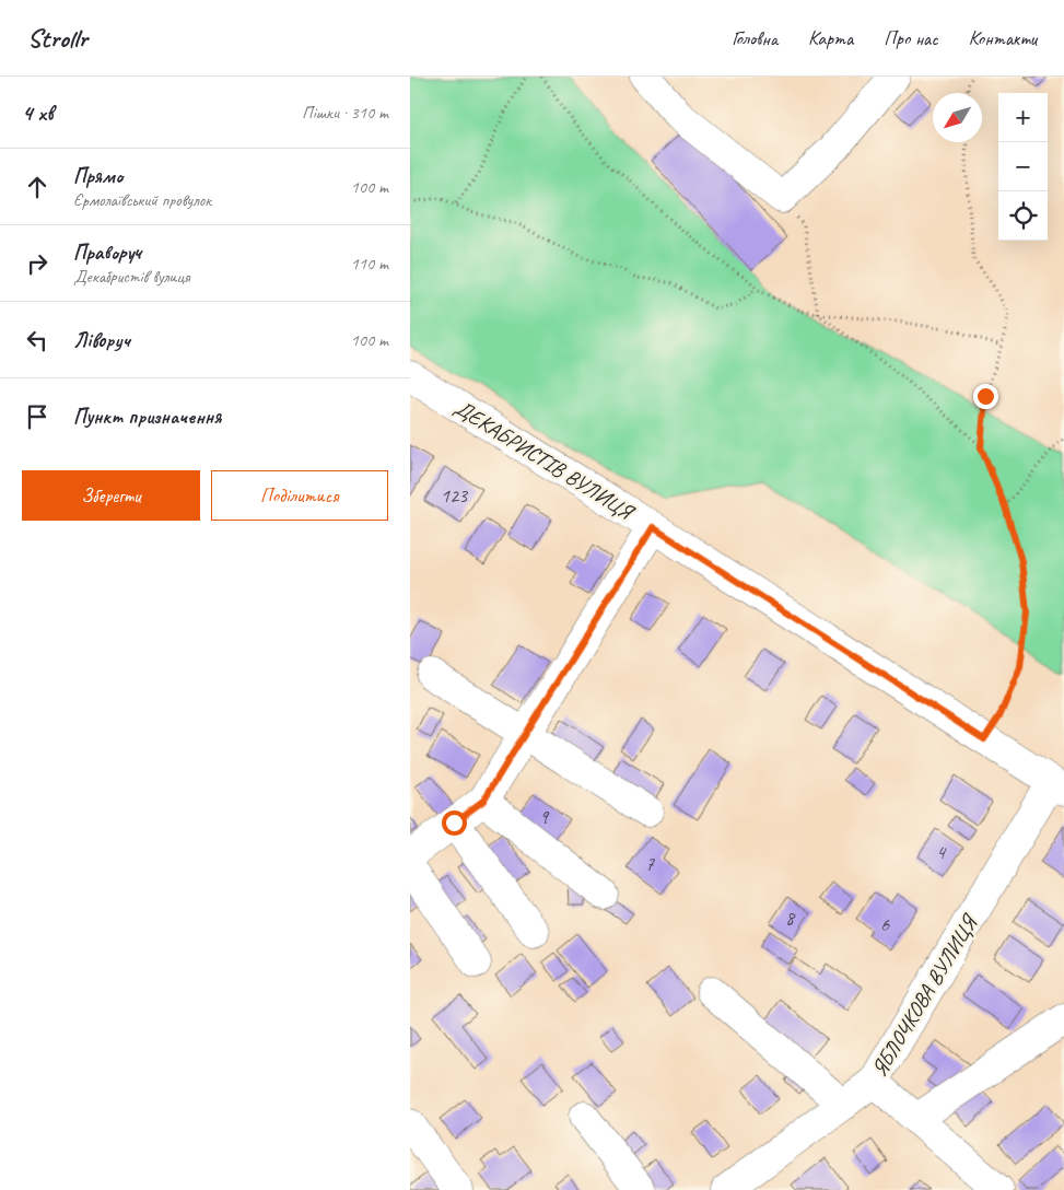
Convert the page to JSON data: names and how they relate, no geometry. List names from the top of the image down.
{
  "streets": {
    "street": ["ДЕКАБРИСТІВ ВУЛИЦЯ", "ЯБЛОЧКОВА ВУЛИЦЯ"]
  },
  "crossings": [
    ["ДЕКАБРИСТІВ ВУЛИЦЯ", "ЯБЛОЧКОВА ВУЛИЦЯ"]
  ],
  "house_numbers": [
    "123",
    "9",
    "4",
    "7",
    "8",
    "6"
  ],
  "north": "bottom left",
  "page": {
    "header": "Strollr",
    "nav": [
      "Головна",
      "Карта",
      "Про нас",
      "Контакти"
    ],
    "heading": ["4 хв", "Пішки · 310 m"],
    "map_buttons": ["+", "−"],
    "list": [
      ["Прямо", "Єрмолаївський провулок", "100 m"],
      ["Праворуч", "Декабристів вулиця", "110 m"],
      ["Ліворуч", "100 m"],
      "Пункт призначення"
    ],
    "buttons": ["Зберегти", "Поділитися"]
  }
}
